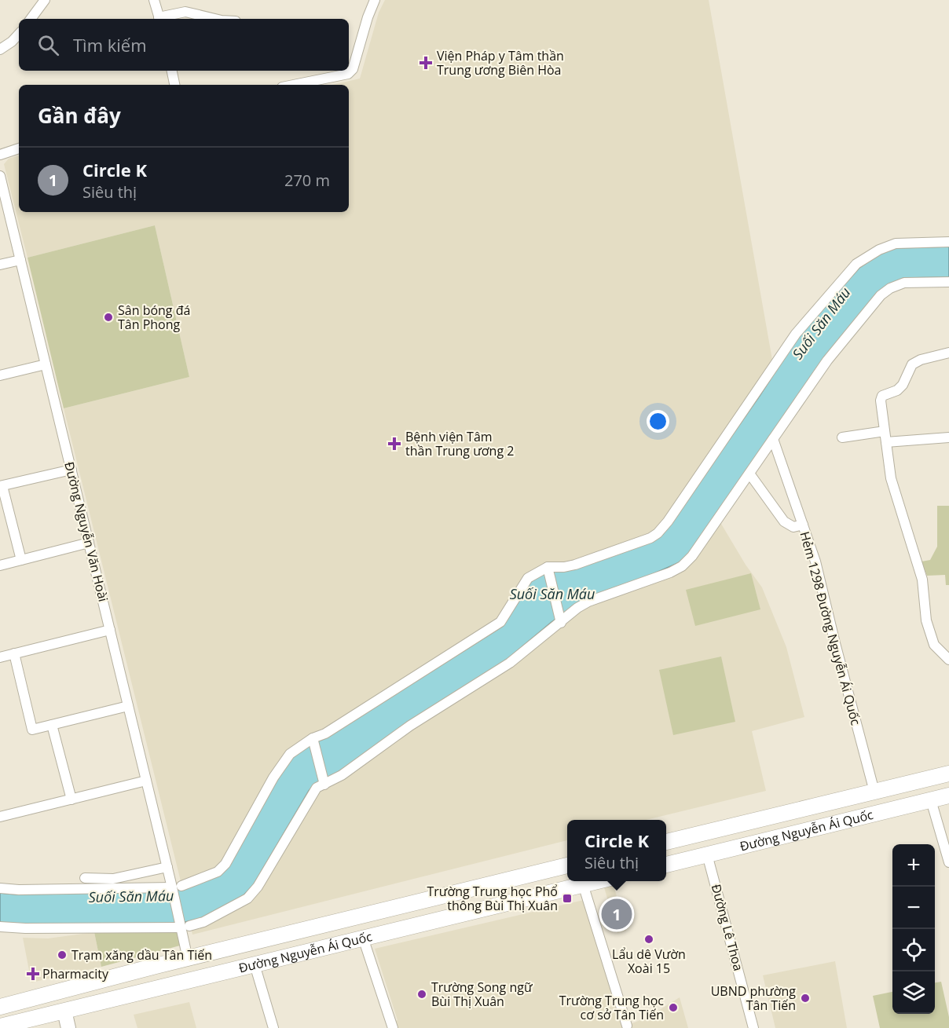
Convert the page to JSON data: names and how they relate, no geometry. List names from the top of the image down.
{
  "streets": {
    "main road": ["Đường Nguyễn Ái Quốc"],
    "street": ["Đường Nguyễn Văn Hoài", "Hẻm 1298 Đường Nguyễn Ái Quốc", "Đường Lê Thoa"]
  },
  "crossings": [
    ["Hẻm 1298 Đường Nguyễn Ái Quốc", "Đường Nguyễn Ái Quốc"],
    ["Đường Nguyễn Ái Quốc", "Đường Lê Thoa"]
  ],
  "water": ["Suối Săn Máu"],
  "places": {
    "health": ["Viện Pháp y Tâm thần Trung ương Biên Hòa", "Bệnh viện Tâm thần Trung ương 2", "Pharmacity"],
    "other": [
      "Sân bóng đá Tân Phong",
      "Lẩu dê Vườn Xoài 15",
      "Trạm xăng dầu Tân Tiến",
      "Trường Song ngữ Bùi Thị Xuân",
      "UBND phường Tân Tiến",
      "Trường Trung học cơ sở Tân Tiến"
    ],
    "transit": ["Trường Trung học Phổ thông Bùi Thị Xuân"]
  },
  "page": {
    "search": "Tìm kiếm",
    "heading": "Gần đây",
    "list": [
      {
        "mark": "1",
        "name": "Circle K",
        "note": "Siêu thị",
        "value": "270 m"
      }
    ],
    "popup": ["Circle K", "Siêu thị"],
    "map_buttons": ["+", "−"],
    "pins": "1"
  }
}
